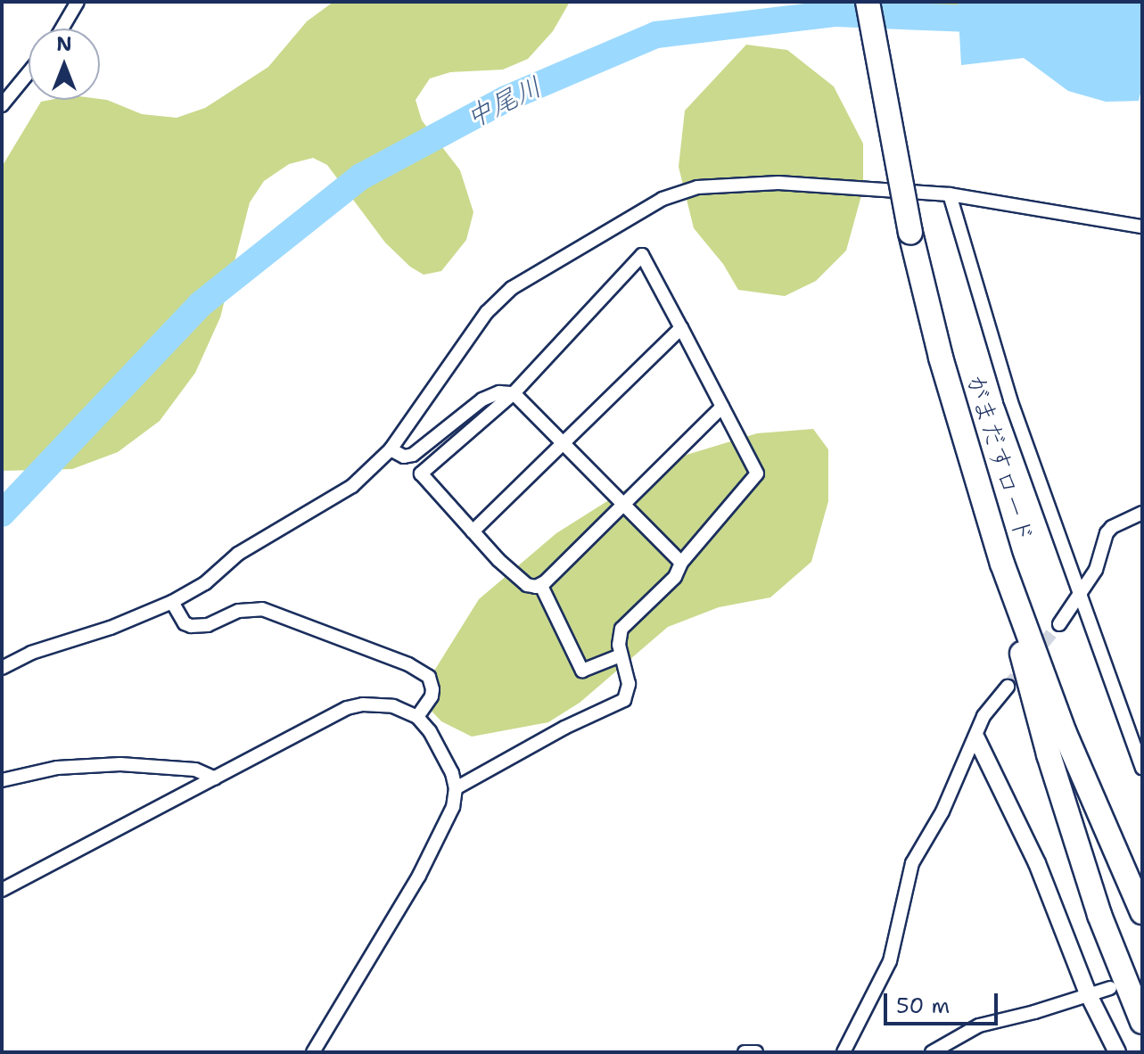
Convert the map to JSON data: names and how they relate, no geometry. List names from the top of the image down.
{
  "streets": {
    "highway": ["がまだすロード"]
  },
  "water": ["中尾川"],
  "scale_bar": "50 m",
  "north": "top"
}
